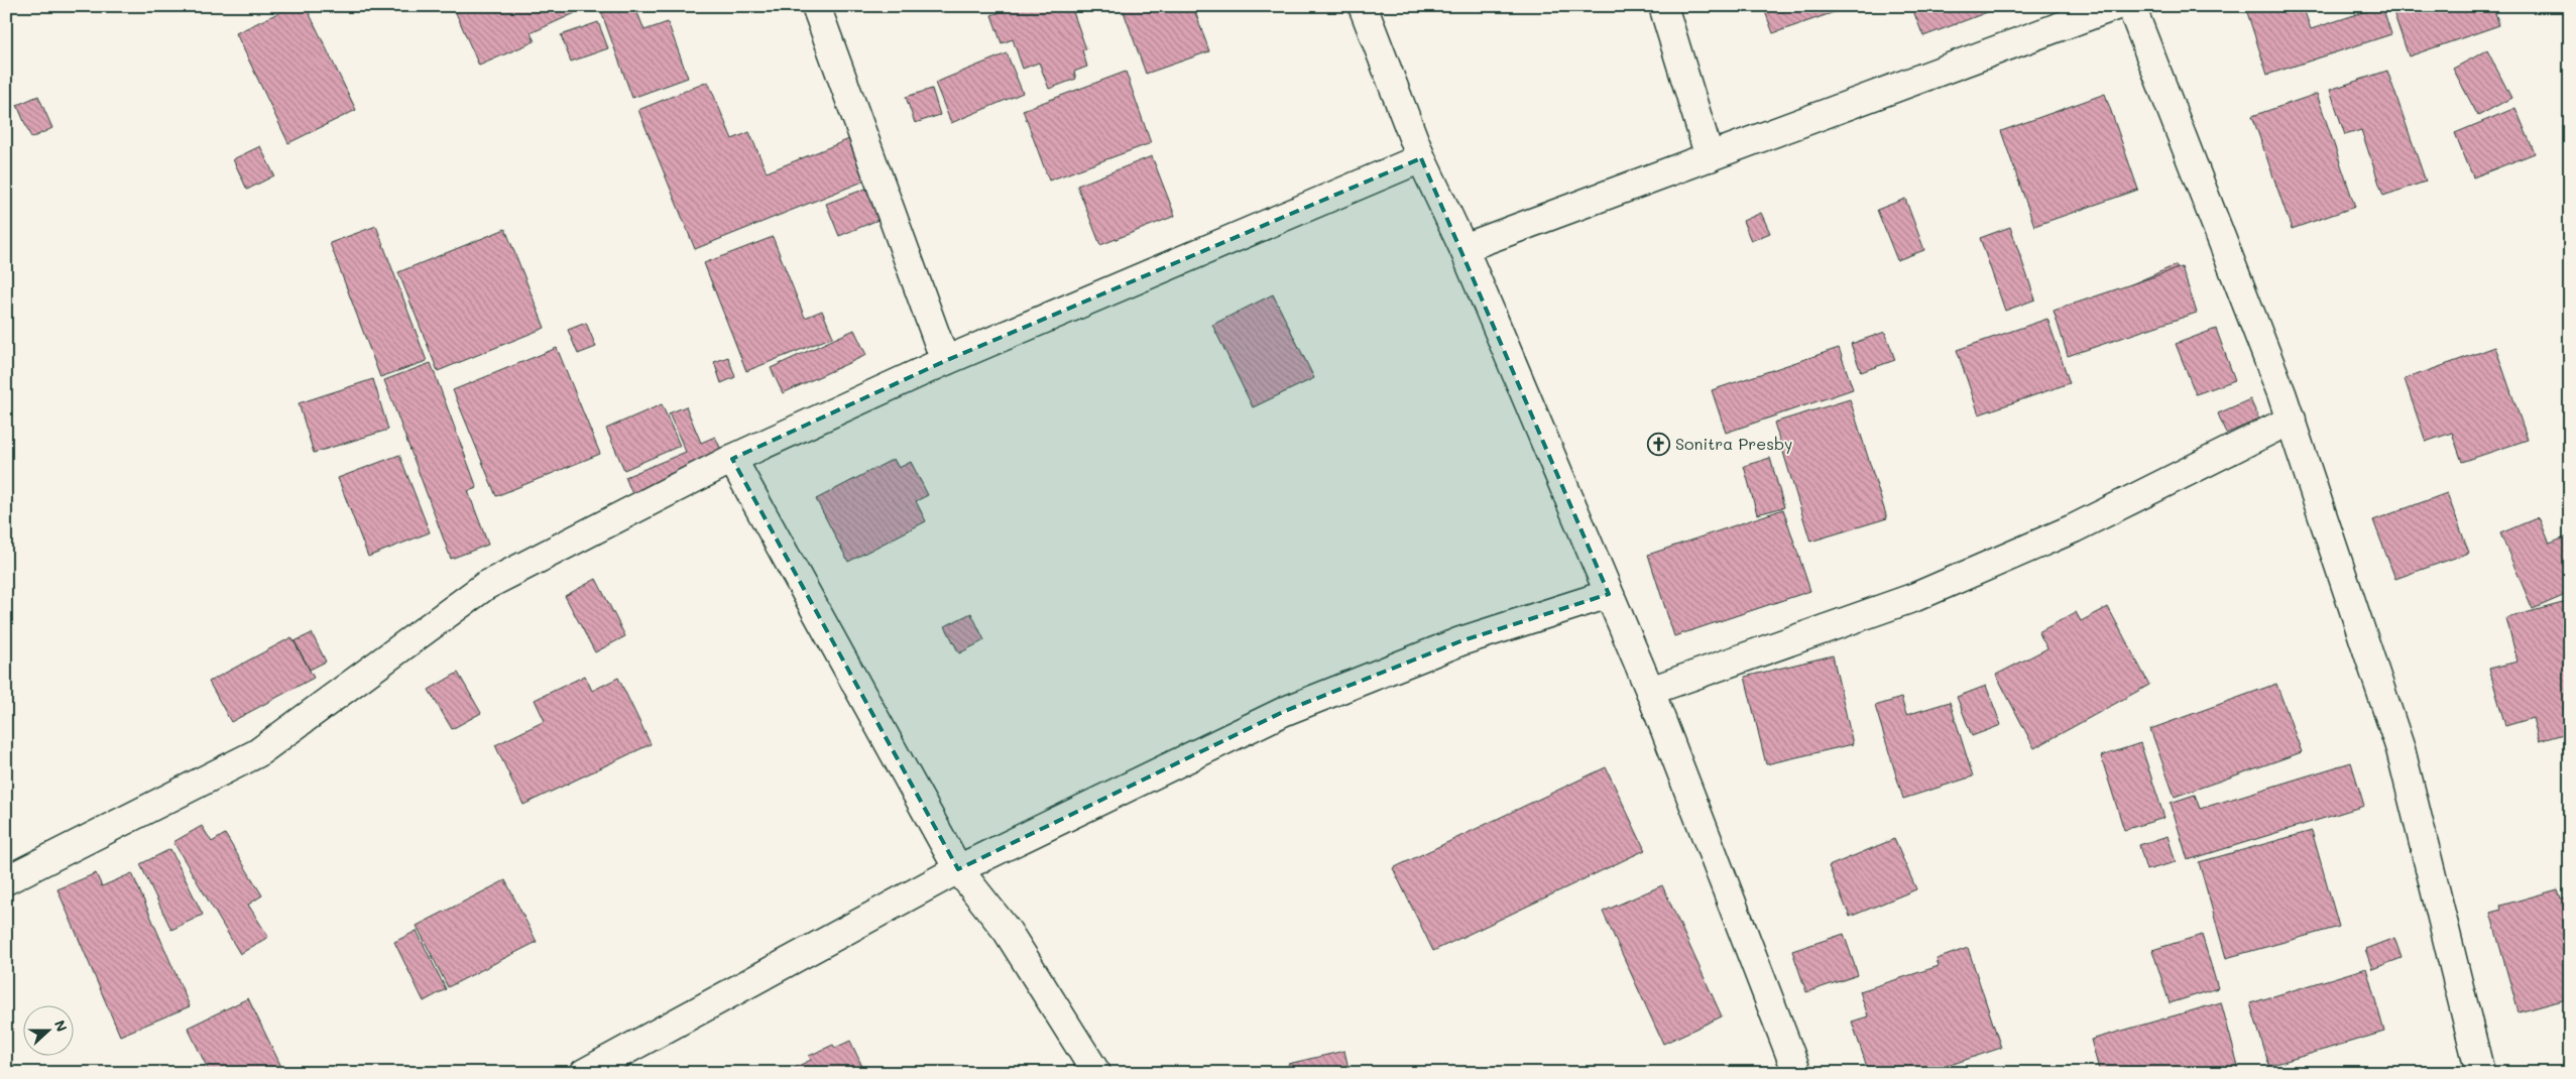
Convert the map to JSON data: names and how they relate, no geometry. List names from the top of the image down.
{
  "places": {
    "church": ["Sonitra Presby"]
  },
  "north": "right"
}
